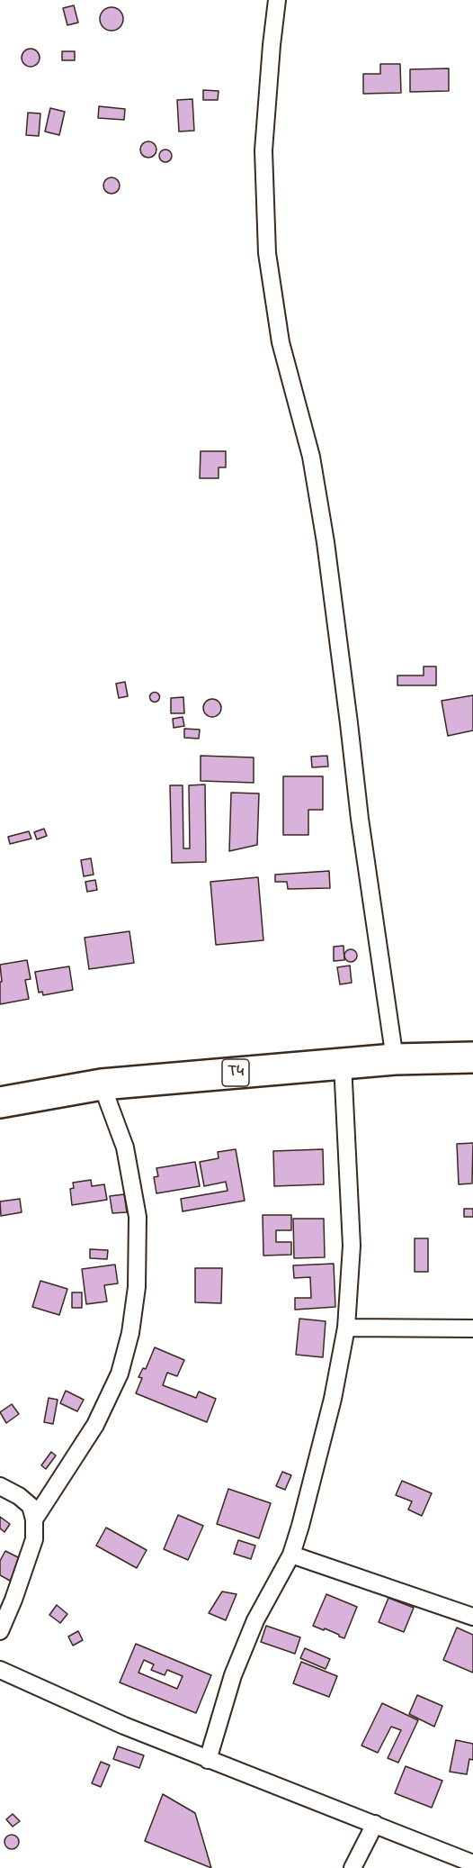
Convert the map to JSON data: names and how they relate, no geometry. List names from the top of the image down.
{
  "streets": {
    "highway": ["T4"]
  }
}
